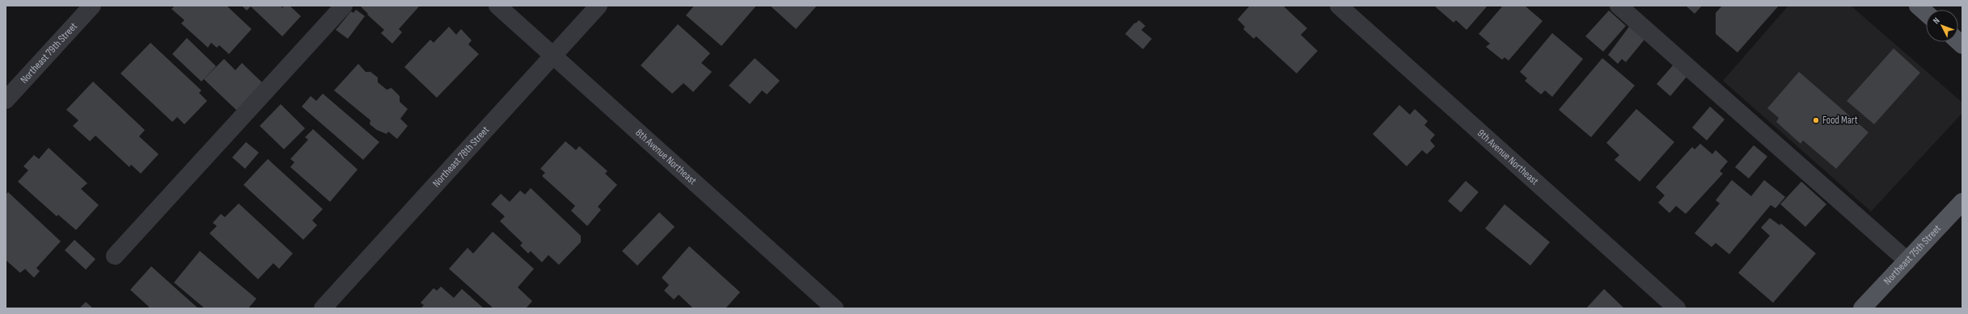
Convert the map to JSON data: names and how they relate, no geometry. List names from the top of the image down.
{
  "streets": {
    "main road": ["Northeast 75th Street"],
    "street": [
      "Northeast 79th Street",
      "8th Avenue Northeast",
      "9th Avenue Northeast",
      "Northeast 78th Street"
    ]
  },
  "crossings": [
    ["8th Avenue Northeast", "Northeast 78th Street"]
  ],
  "places": ["Food Mart"],
  "north": "top left"
}
